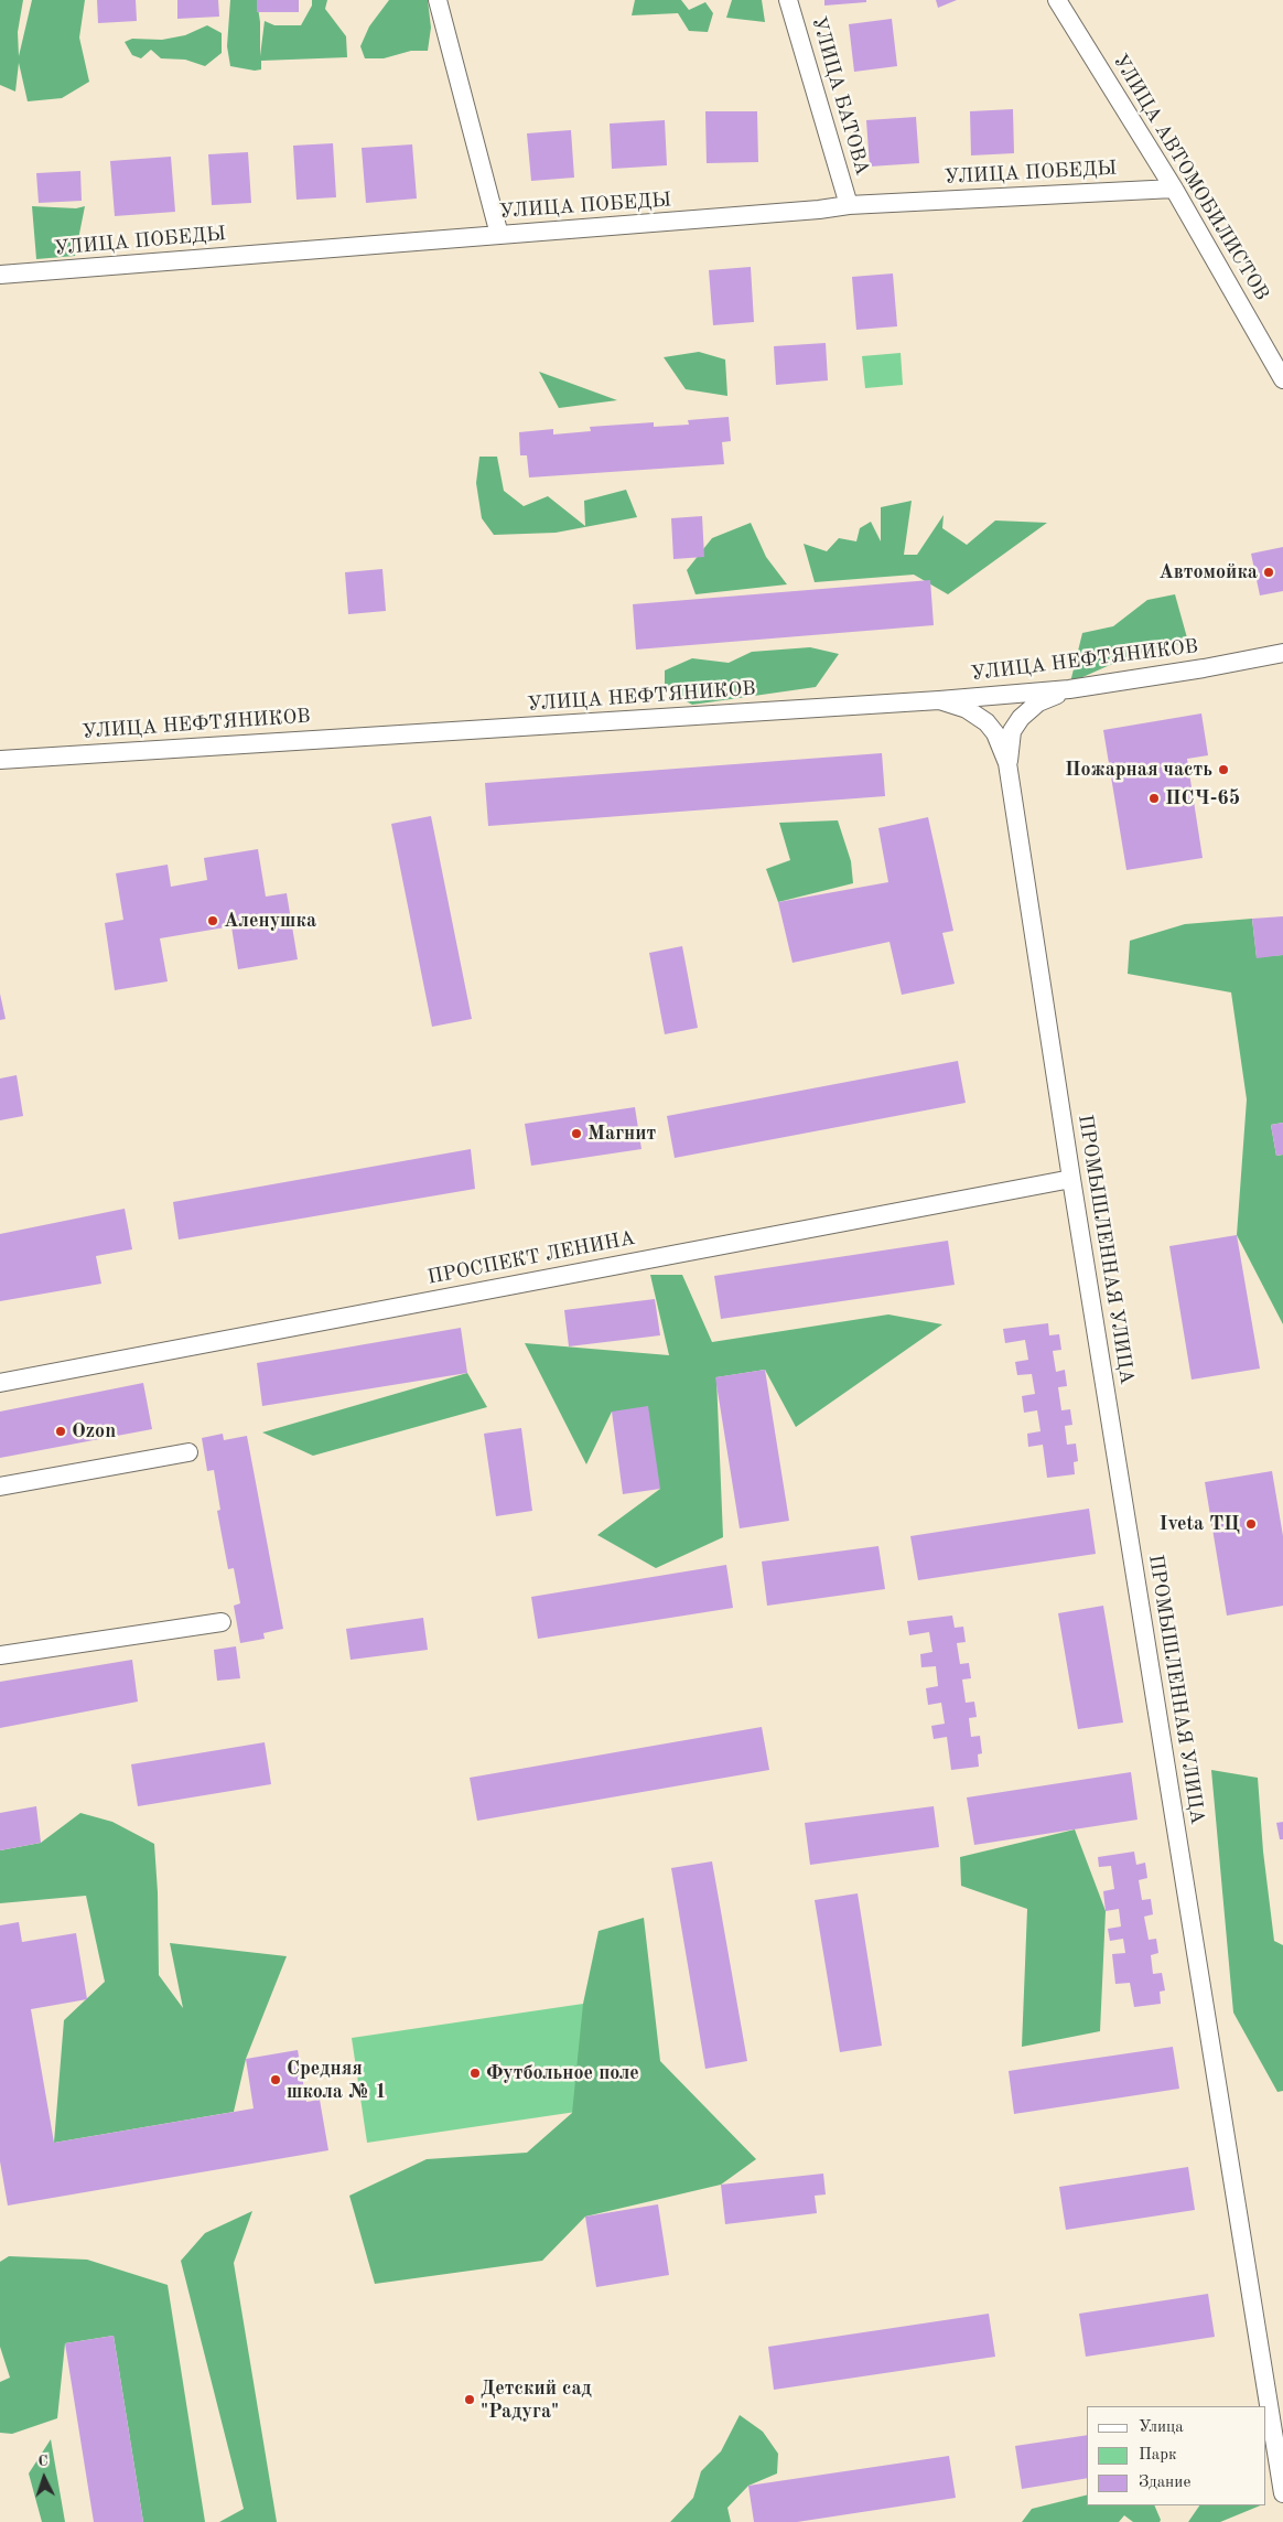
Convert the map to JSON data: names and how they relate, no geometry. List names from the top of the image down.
{
  "streets": {
    "street": [
      "УЛИЦА БАТОВА",
      "УЛИЦА ПОБЕДЫ",
      "УЛИЦА АВТОМОБИЛИСТОВ",
      "УЛИЦА НЕФТЯНИКОВ",
      "ПРОМЫШЛЕННАЯ УЛИЦА",
      "ПРОСПЕКТ ЛЕНИНА"
    ]
  },
  "crossings": [
    ["УЛИЦА БАТОВА", "УЛИЦА ПОБЕДЫ"],
    ["УЛИЦА ПОБЕДЫ", "УЛИЦА АВТОМОБИЛИСТОВ"],
    ["УЛИЦА НЕФТЯНИКОВ", "ПРОМЫШЛЕННАЯ УЛИЦА"],
    ["ПРОМЫШЛЕННАЯ УЛИЦА", "ПРОСПЕКТ ЛЕНИНА"]
  ],
  "places": [
    "Автомойка",
    "Пожарная часть",
    "ПСЧ-65",
    "Аленушка",
    "Магнит",
    "Ozon",
    "Iveta ТЦ",
    "Футбольное поле",
    "Средняя школа № 1",
    "Детский сад \"Радуга\""
  ],
  "legend": ["Улица", "Парк", "Здание"],
  "north": "top"
}
